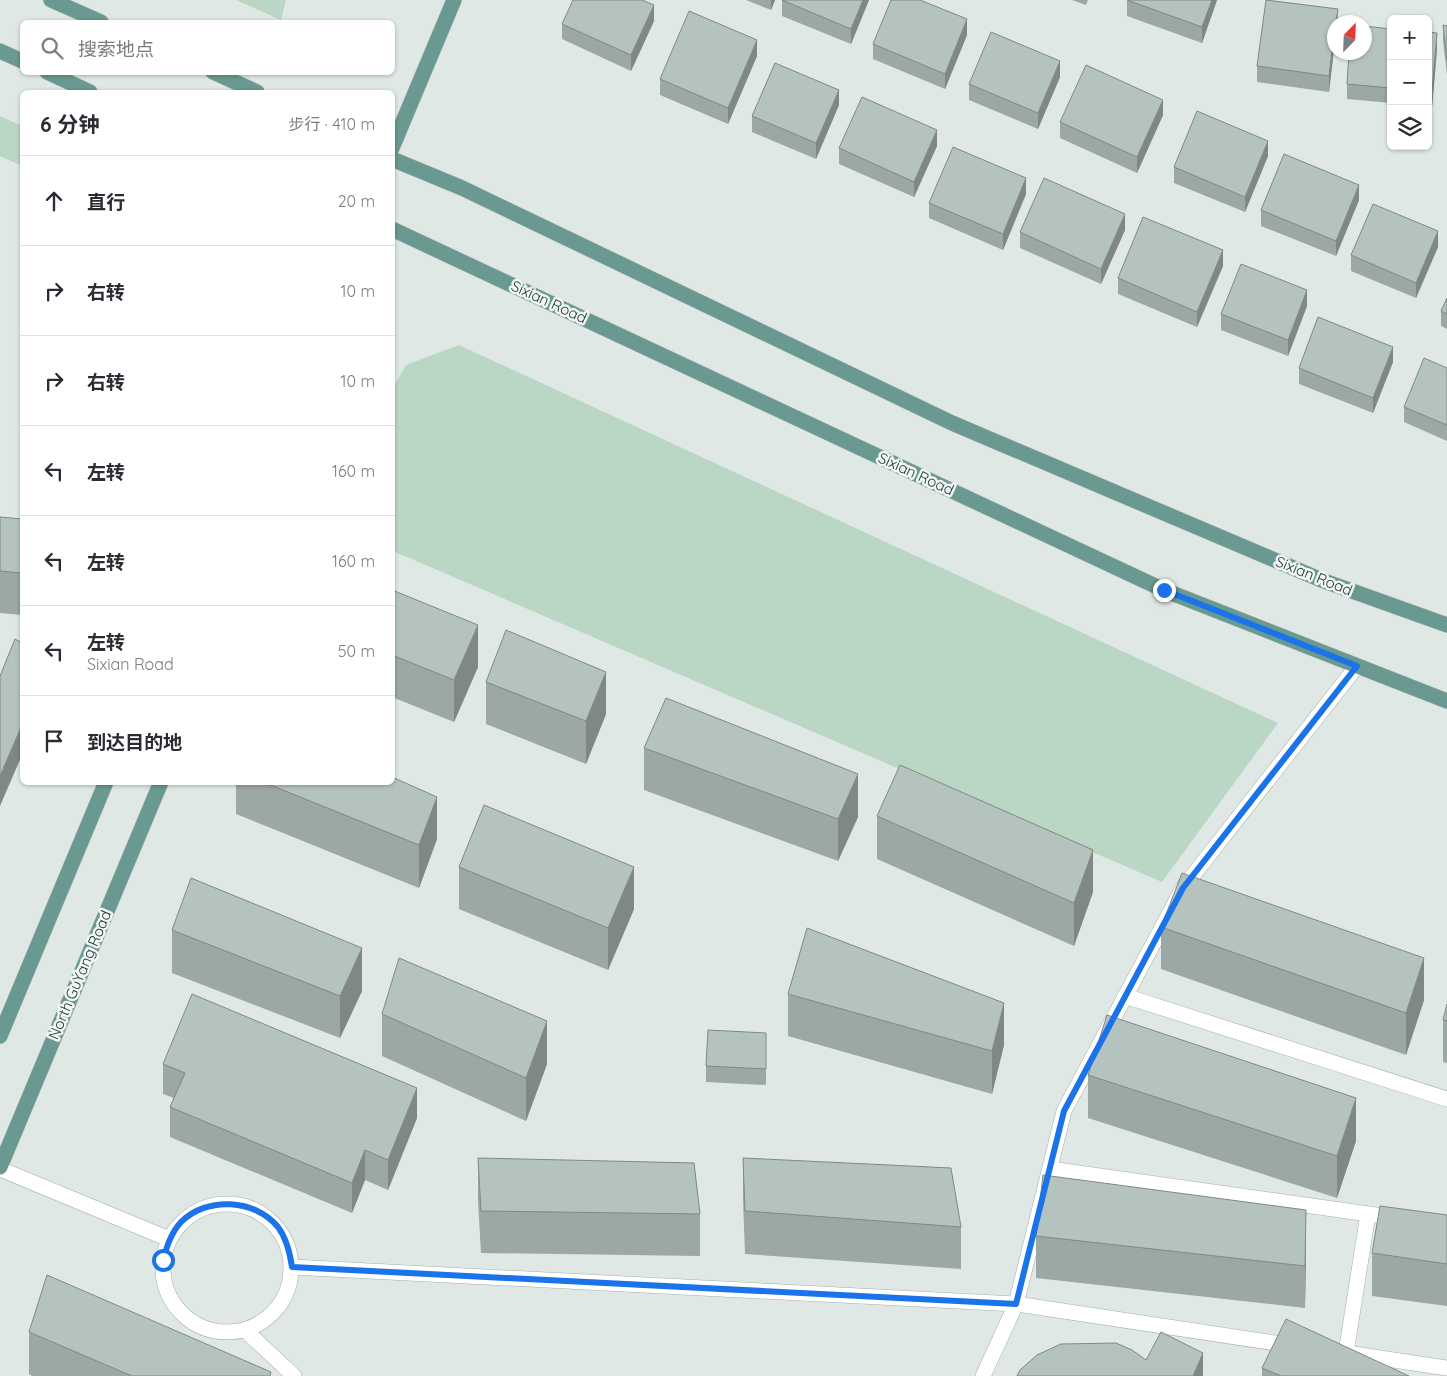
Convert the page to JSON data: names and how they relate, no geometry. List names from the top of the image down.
{
  "streets": {
    "main road": ["Sixian Road", "North GuYang Road"]
  },
  "north": "top right",
  "page": {
    "map_buttons": ["+", "−"],
    "search": "搜索地点",
    "heading": ["6 分钟", "步行 · 410 m"],
    "list": [
      ["直行", "20 m"],
      ["右转", "10 m"],
      ["右转", "10 m"],
      ["左转", "160 m"],
      ["左转", "160 m"],
      ["左转", "Sixian Road", "50 m"],
      "到达目的地"
    ]
  }
}
